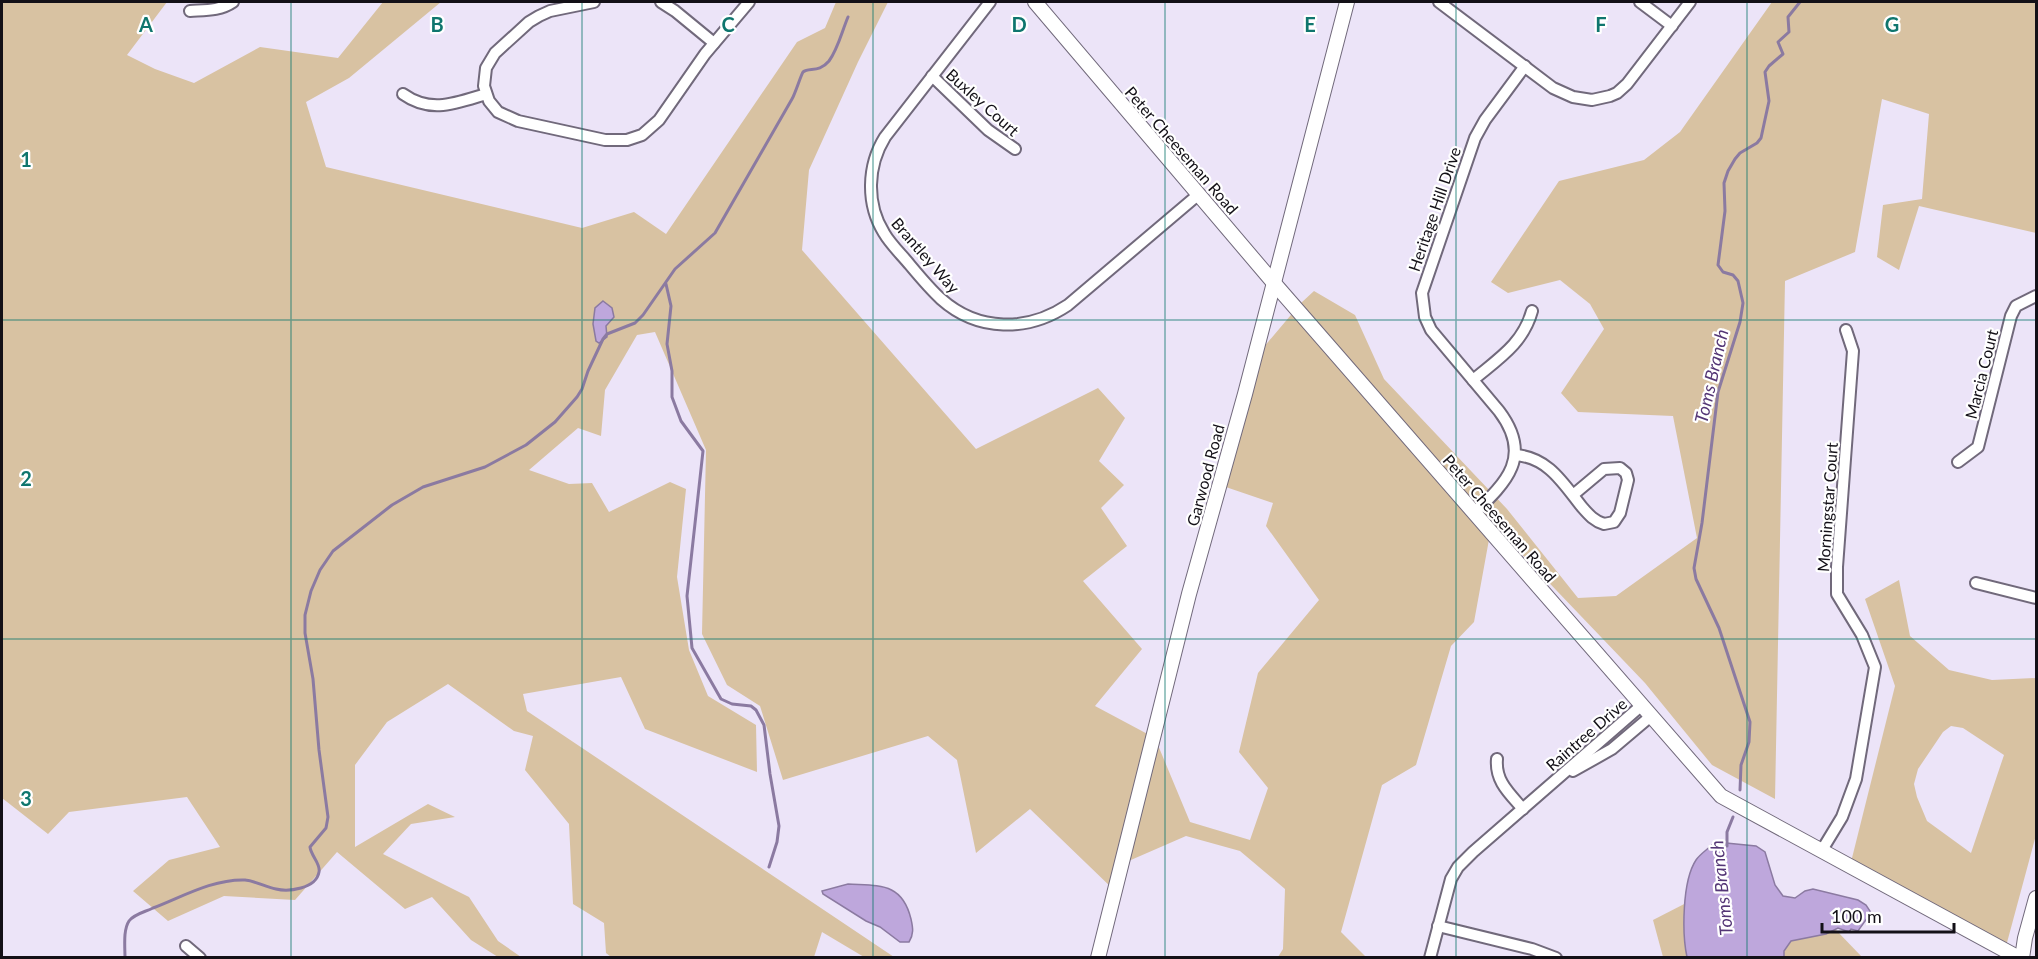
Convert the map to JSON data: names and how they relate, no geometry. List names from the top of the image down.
{
  "streets": {
    "street": [
      "Buxley Court",
      "Peter Cheeseman Road",
      "Heritage Hill Drive",
      "Brantley Way",
      "Marcia Court",
      "Garwood Road",
      "Morningstar Court",
      "Raintree Drive"
    ]
  },
  "crossings": [
    ["Buxley Court", "Brantley Way"],
    ["Peter Cheeseman Road", "Brantley Way"],
    ["Peter Cheeseman Road", "Garwood Road"],
    ["Peter Cheeseman Road", "Morningstar Court"],
    ["Peter Cheeseman Road", "Raintree Drive"]
  ],
  "water": ["Toms Branch"],
  "scale_bar": "100 m",
  "grid": {
    "columns": [
      "A",
      "B",
      "C",
      "D",
      "E",
      "F",
      "G"
    ],
    "rows": ["1", "2", "3"]
  }
}
